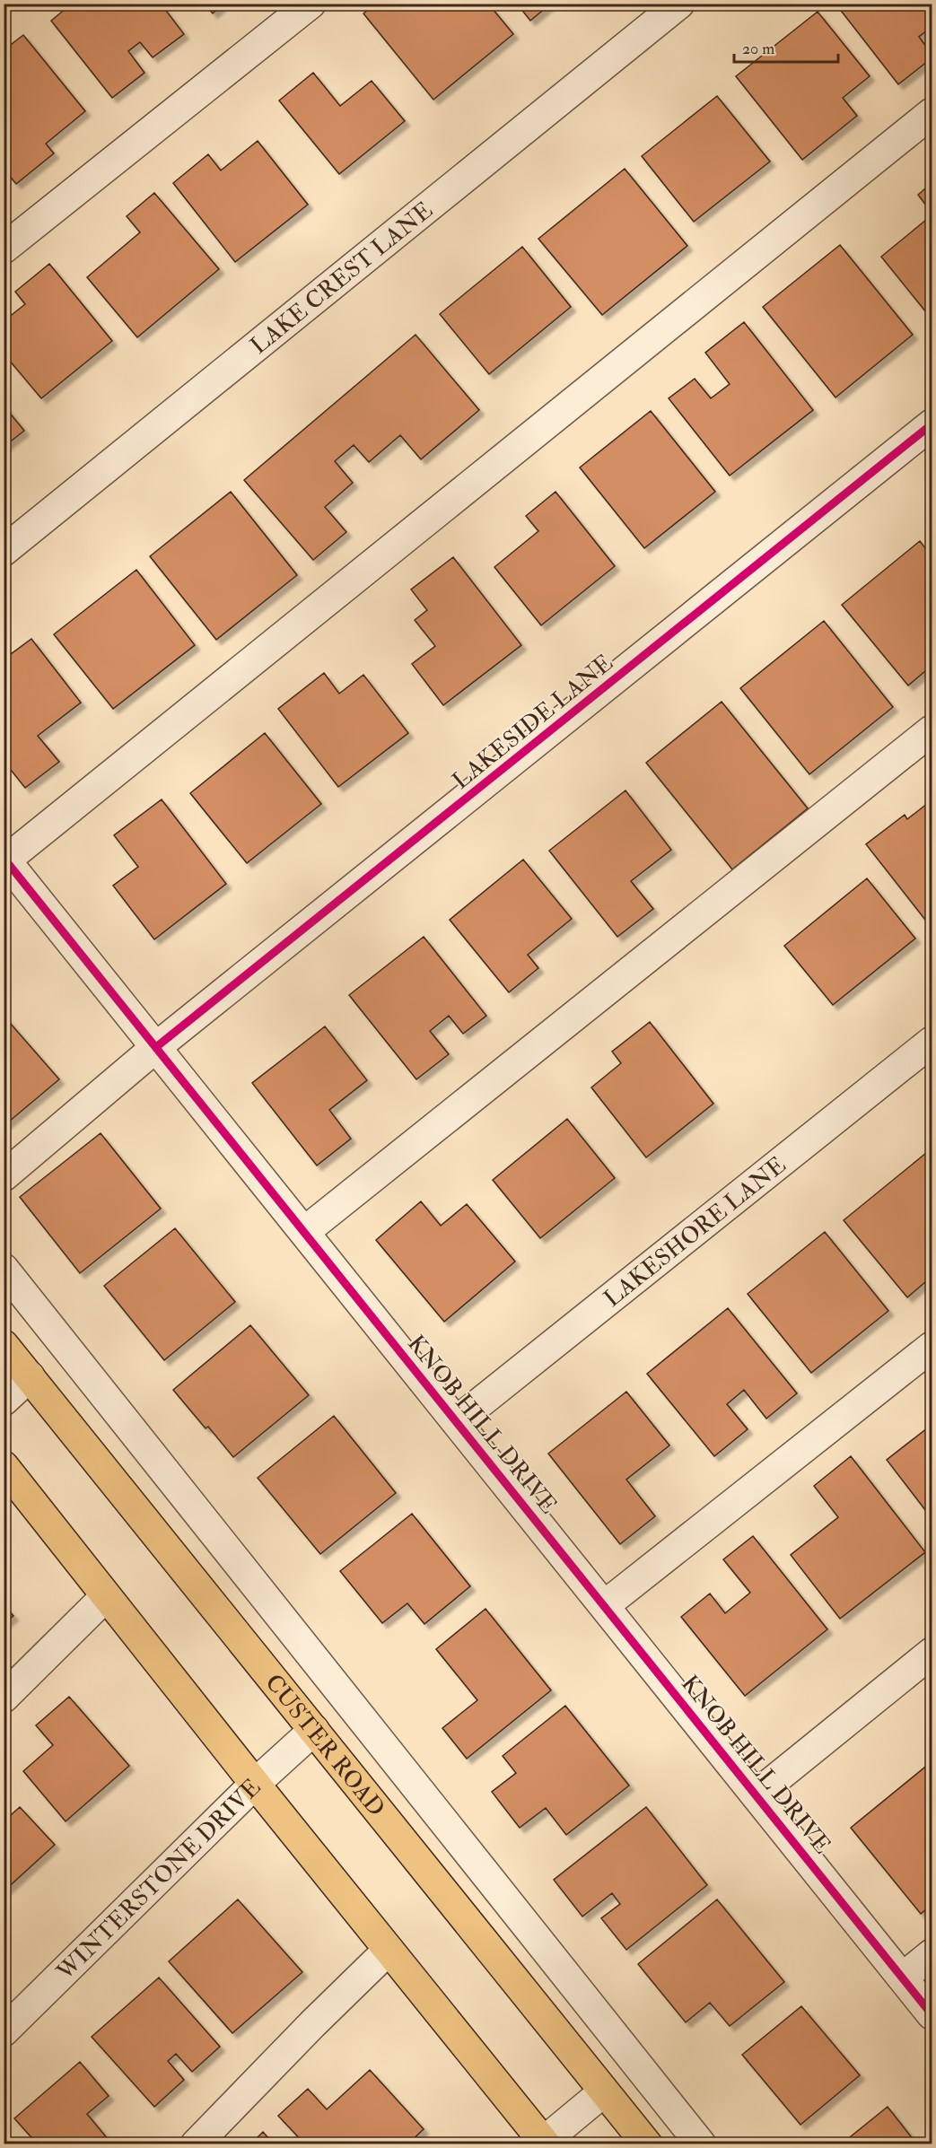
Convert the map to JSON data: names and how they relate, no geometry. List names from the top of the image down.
{
  "streets": {
    "main road": ["CUSTER ROAD"],
    "street": [
      "LAKE CREST LANE",
      "LAKESIDE LANE",
      "LAKESHORE LANE",
      "KNOB HILL DRIVE",
      "WINTERSTONE DRIVE"
    ]
  },
  "crossings": [
    ["LAKESIDE LANE", "KNOB HILL DRIVE"],
    ["LAKESHORE LANE", "KNOB HILL DRIVE"],
    ["CUSTER ROAD", "WINTERSTONE DRIVE"]
  ],
  "scale_bar": "20 m"
}
